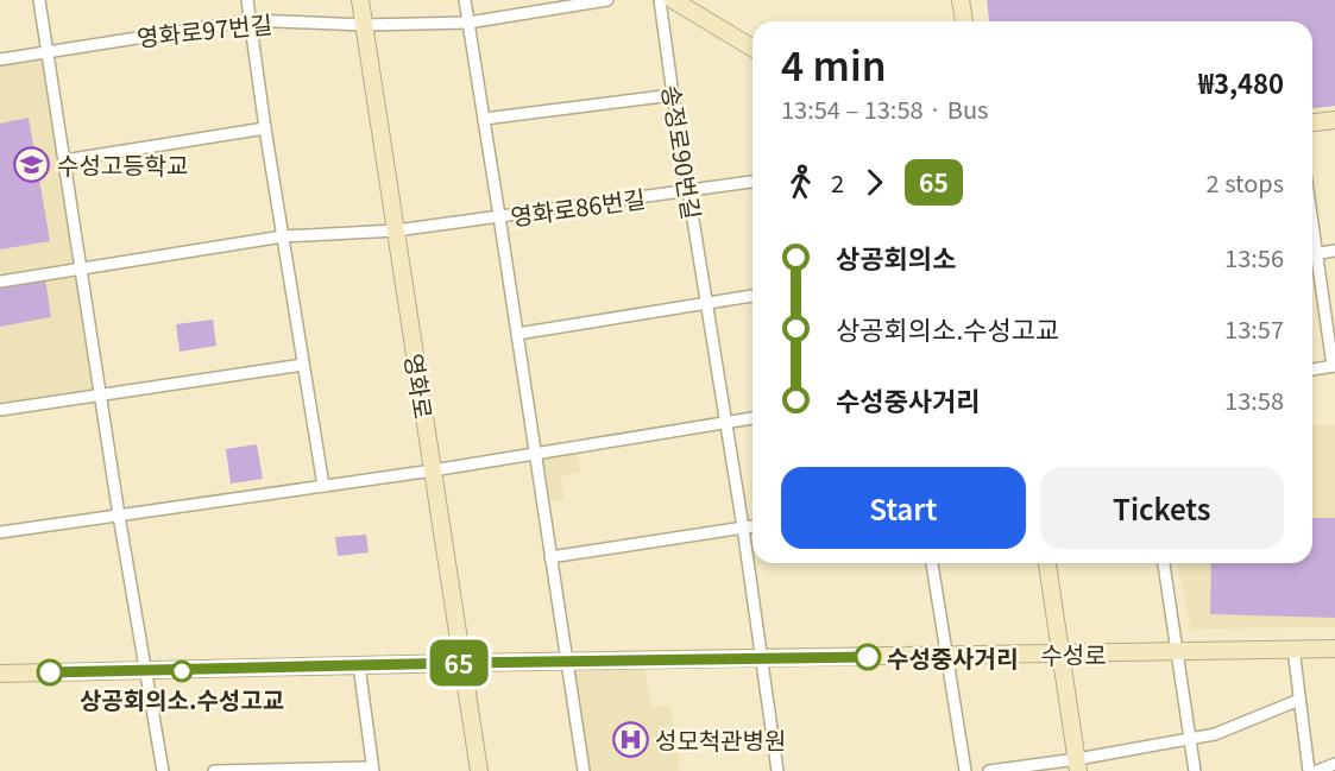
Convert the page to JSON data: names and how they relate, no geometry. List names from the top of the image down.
{
  "streets": {
    "street": [
      "영화로97번길",
      "송정로90번길",
      "영화로86번길",
      "영화로",
      "수성로"
    ]
  },
  "crossings": [
    ["영화로97번길", "영화로"],
    ["송정로90번길", "영화로86번길"],
    ["송정로90번길", "수성로"],
    ["영화로86번길", "영화로"],
    ["영화로", "수성로"]
  ],
  "places": {
    "school or university": ["수성고등학교"],
    "other": ["수성중사거리", "상공회의소.수성고교"],
    "hospital": ["성모척관병원"]
  },
  "lines": ["bus line 65"],
  "page": {
    "on_map": "65",
    "heading": ["4 min", "13:54 – 13:58 · Bus", "₩3,480"],
    "legs": ["2", "65", "2 stops"],
    "list": [
      {
        "name": "상공회의소",
        "value": "13:56"
      },
      {
        "name": "상공회의소.수성고교",
        "value": "13:57"
      },
      {
        "name": "수성중사거리",
        "value": "13:58"
      }
    ],
    "buttons": ["Start", "Tickets"]
  }
}
